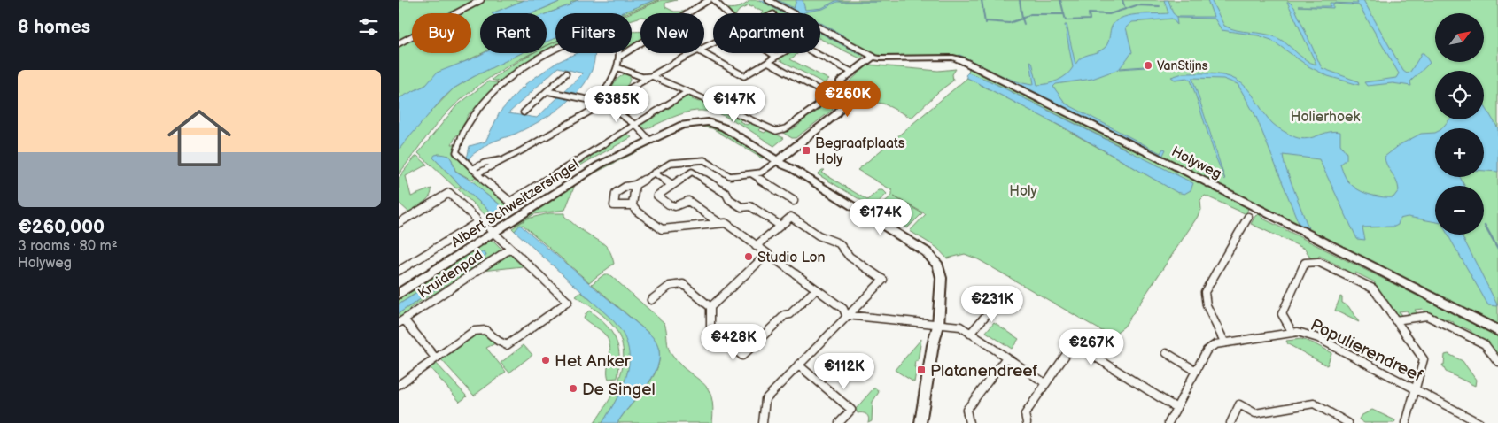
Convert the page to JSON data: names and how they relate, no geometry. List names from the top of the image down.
{
  "streets": {
    "street": [
      "Holyweg",
      "Albert Schweitzersingel",
      "Kruidenpad",
      "Populierendreef"
    ]
  },
  "parks": ["Holierhoek", "Holy"],
  "places": {
    "other": [
      "VanStijns",
      "Studio Lon",
      "Het Anker",
      "De Singel"
    ],
    "transit": ["Begraafplaats Holy", "Platanendreef"]
  },
  "north": "top right",
  "page": {
    "heading": "8 homes",
    "map_buttons": ["+", "−"],
    "chip": [
      "Buy",
      "Rent",
      "Filters",
      "New",
      "Apartment"
    ],
    "list": [
      {
        "name": "€260,000",
        "note": "3 rooms · 80 m² · Holyweg"
      }
    ],
    "price": [
      "€260K",
      "€385K",
      "€147K",
      "€174K",
      "€231K",
      "€428K",
      "€267K",
      "€112K"
    ]
  }
}
